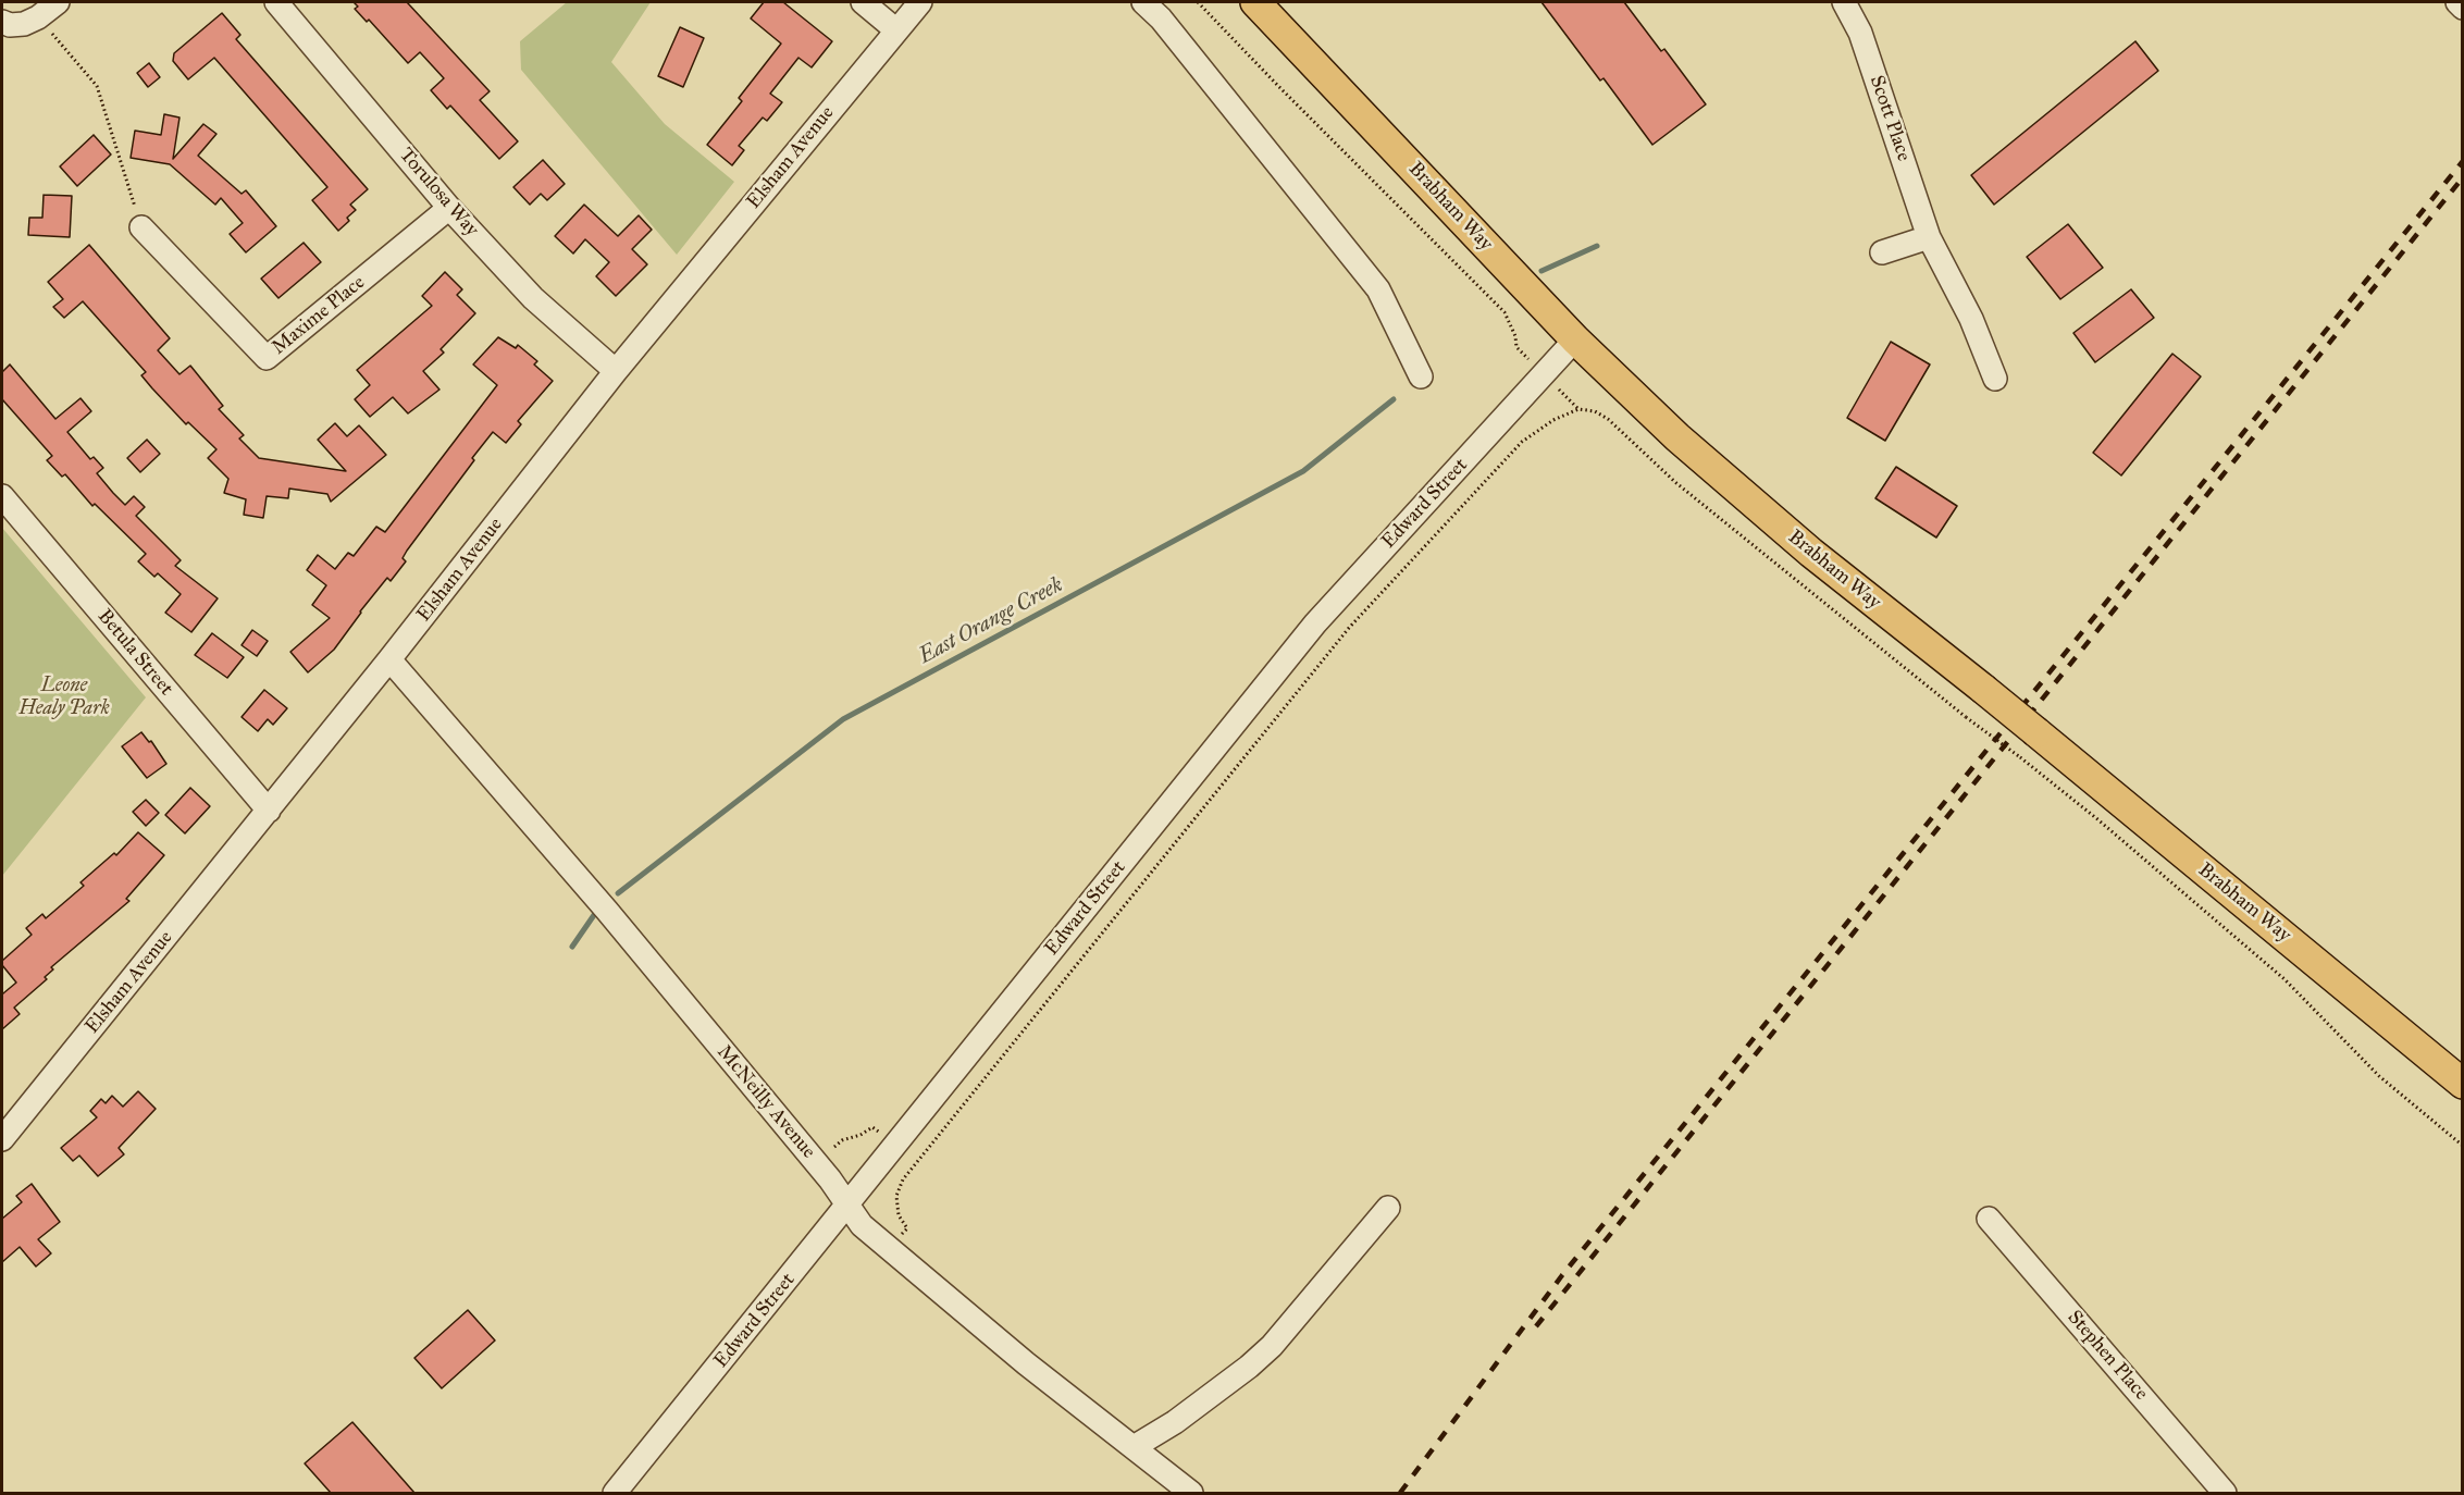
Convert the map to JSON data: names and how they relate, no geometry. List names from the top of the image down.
{
  "streets": {
    "main road": ["Brabham Way"],
    "street": [
      "Scott Place",
      "Elsham Avenue",
      "Torulosa Way",
      "Maxime Place",
      "Edward Street",
      "Betula Street",
      "McNeilly Avenue",
      "Stephen Place"
    ]
  },
  "crossings": [
    ["Elsham Avenue", "Torulosa Way"],
    ["Elsham Avenue", "Betula Street"],
    ["Elsham Avenue", "McNeilly Avenue"],
    ["Torulosa Way", "Maxime Place"],
    ["Brabham Way", "Edward Street"],
    ["Edward Street", "McNeilly Avenue"]
  ],
  "water": ["East Orange Creek"],
  "parks": ["Leone Healy Park"]
}
